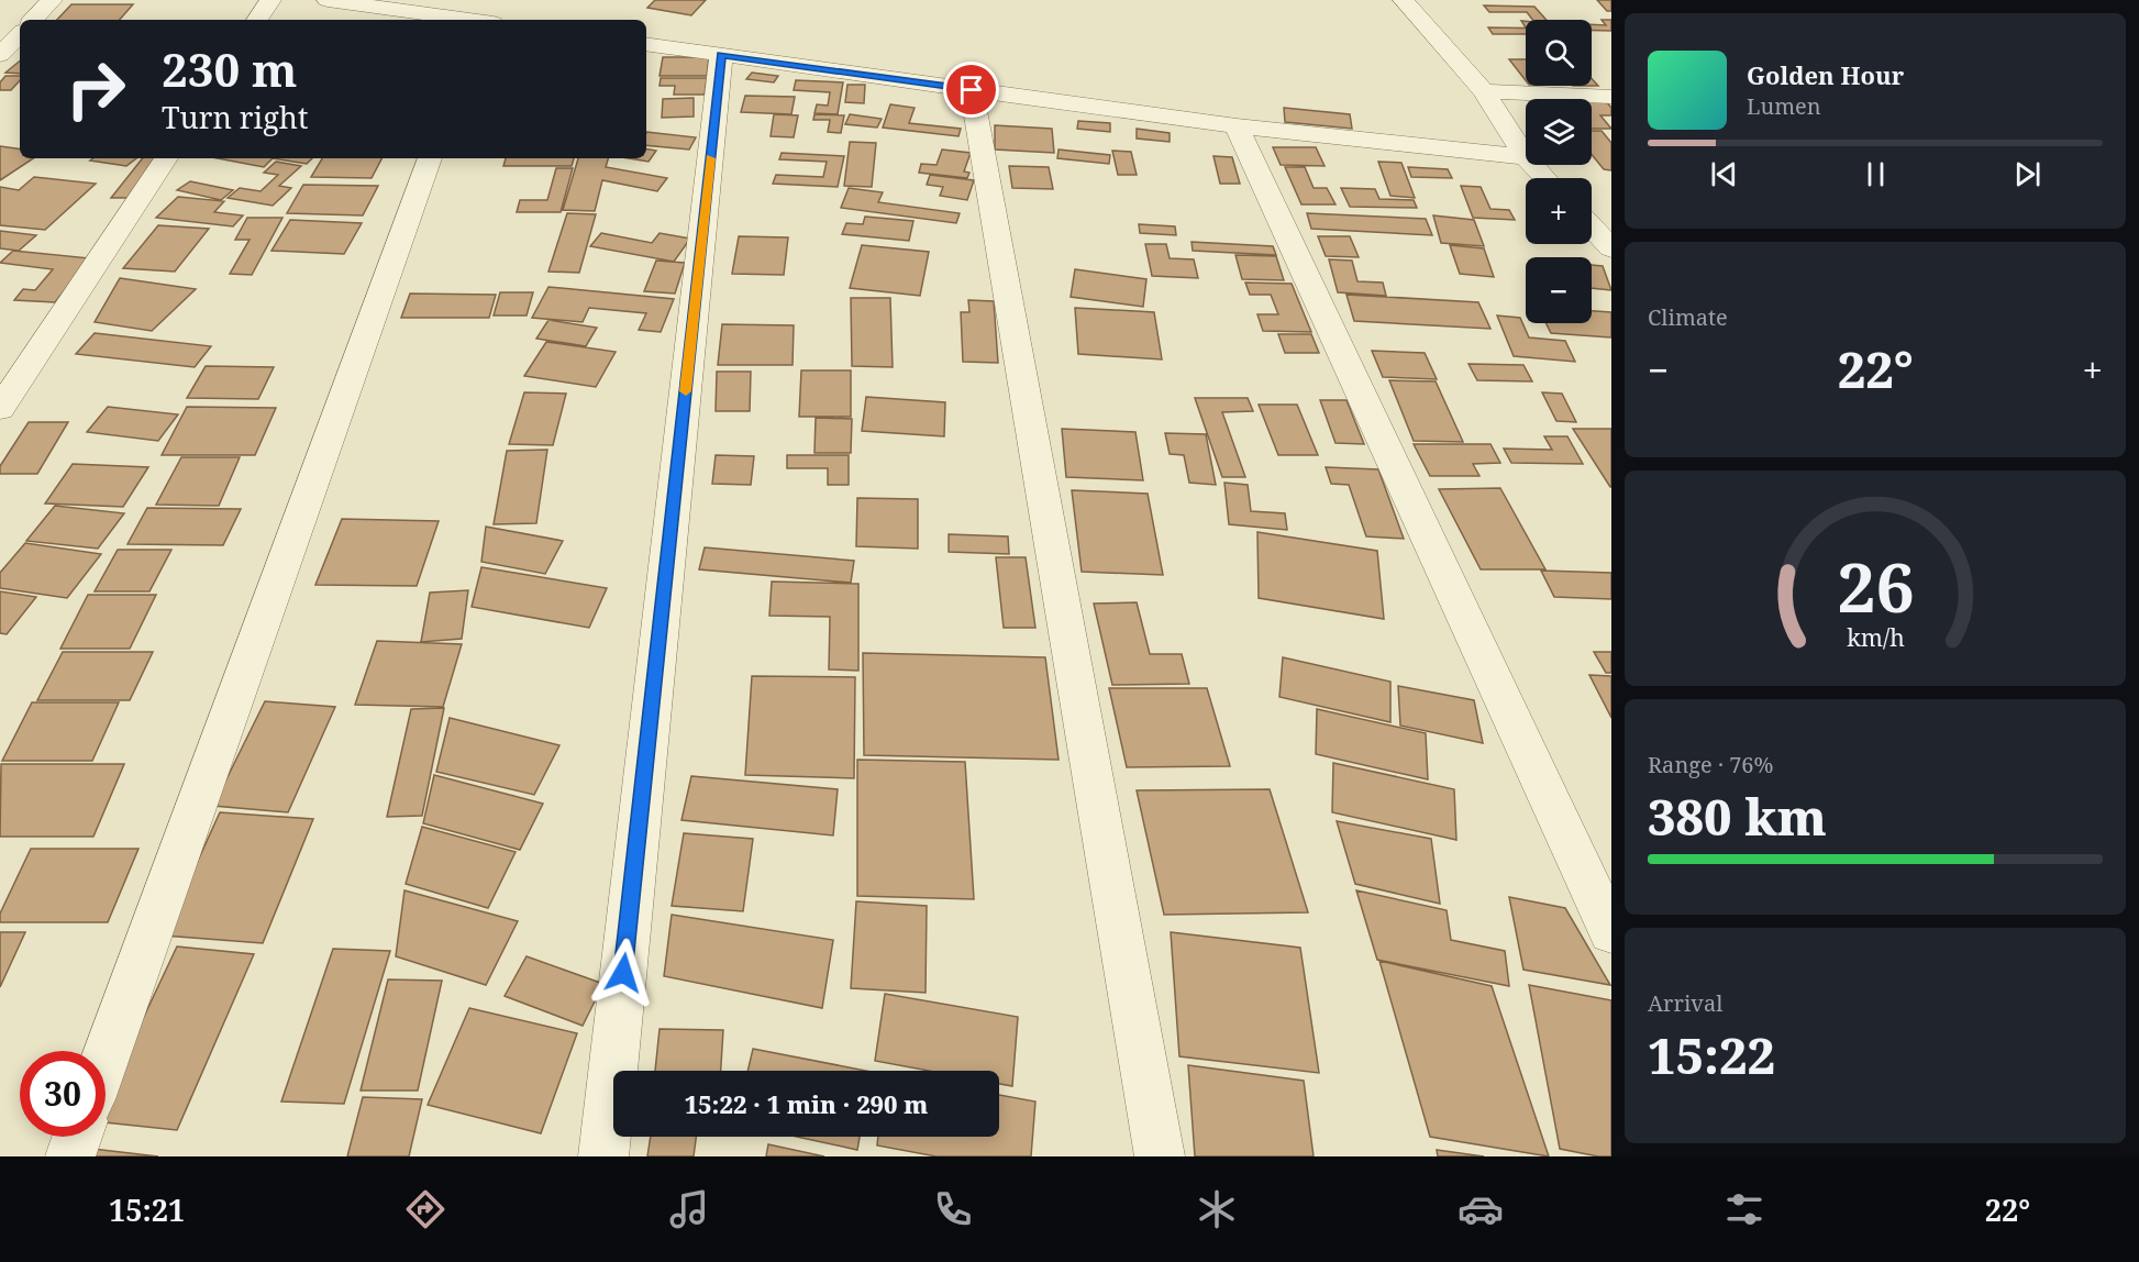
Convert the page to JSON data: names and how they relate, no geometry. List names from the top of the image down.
{
  "page": {
    "map_buttons": ["+", "−"],
    "turn": ["230 m", "Turn right"],
    "song": ["Golden Hour", "Lumen"],
    "tile": [
      "Climate",
      ["Range · 76%", "380 km"],
      ["Arrival", "15:22"]
    ],
    "heat": ["−", "22°", "+"],
    "limit": "30",
    "trip": "15:22 · 1 min · 290 m",
    "tabs": ["15:21", "22°"],
    "gauge": ["26", "km/h"]
  }
}
